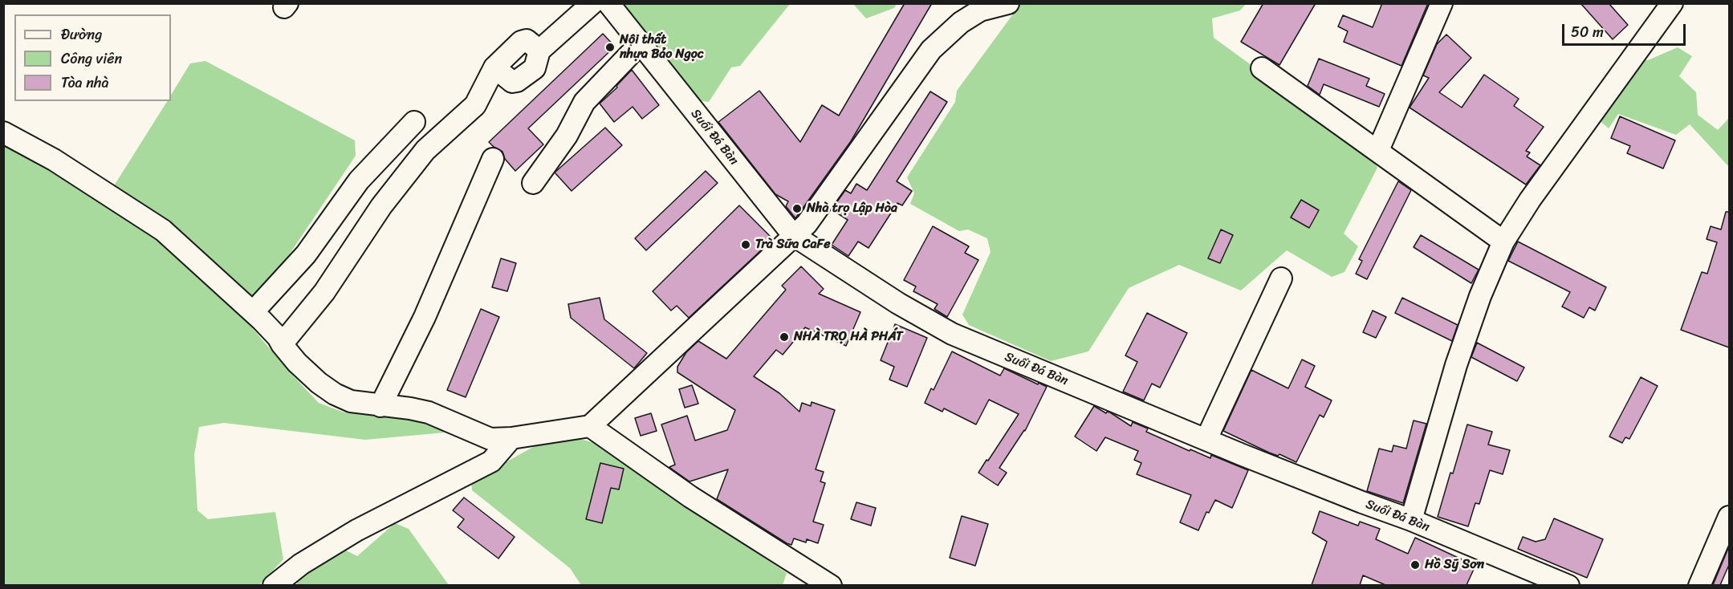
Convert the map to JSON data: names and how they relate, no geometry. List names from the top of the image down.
{
  "streets": {
    "street": ["Suối Đá Bàn"]
  },
  "places": [
    "Nội thất nhựa Bảo Ngọc",
    "Nhà trọ Lập Hòa",
    "Trà Sữa CaFe",
    "NHÀ TRỌ HÀ PHÁT",
    "Hồ Sỹ Sơn"
  ],
  "legend": ["Đường", "Công viên", "Tòa nhà"],
  "scale_bar": "50 m"
}
